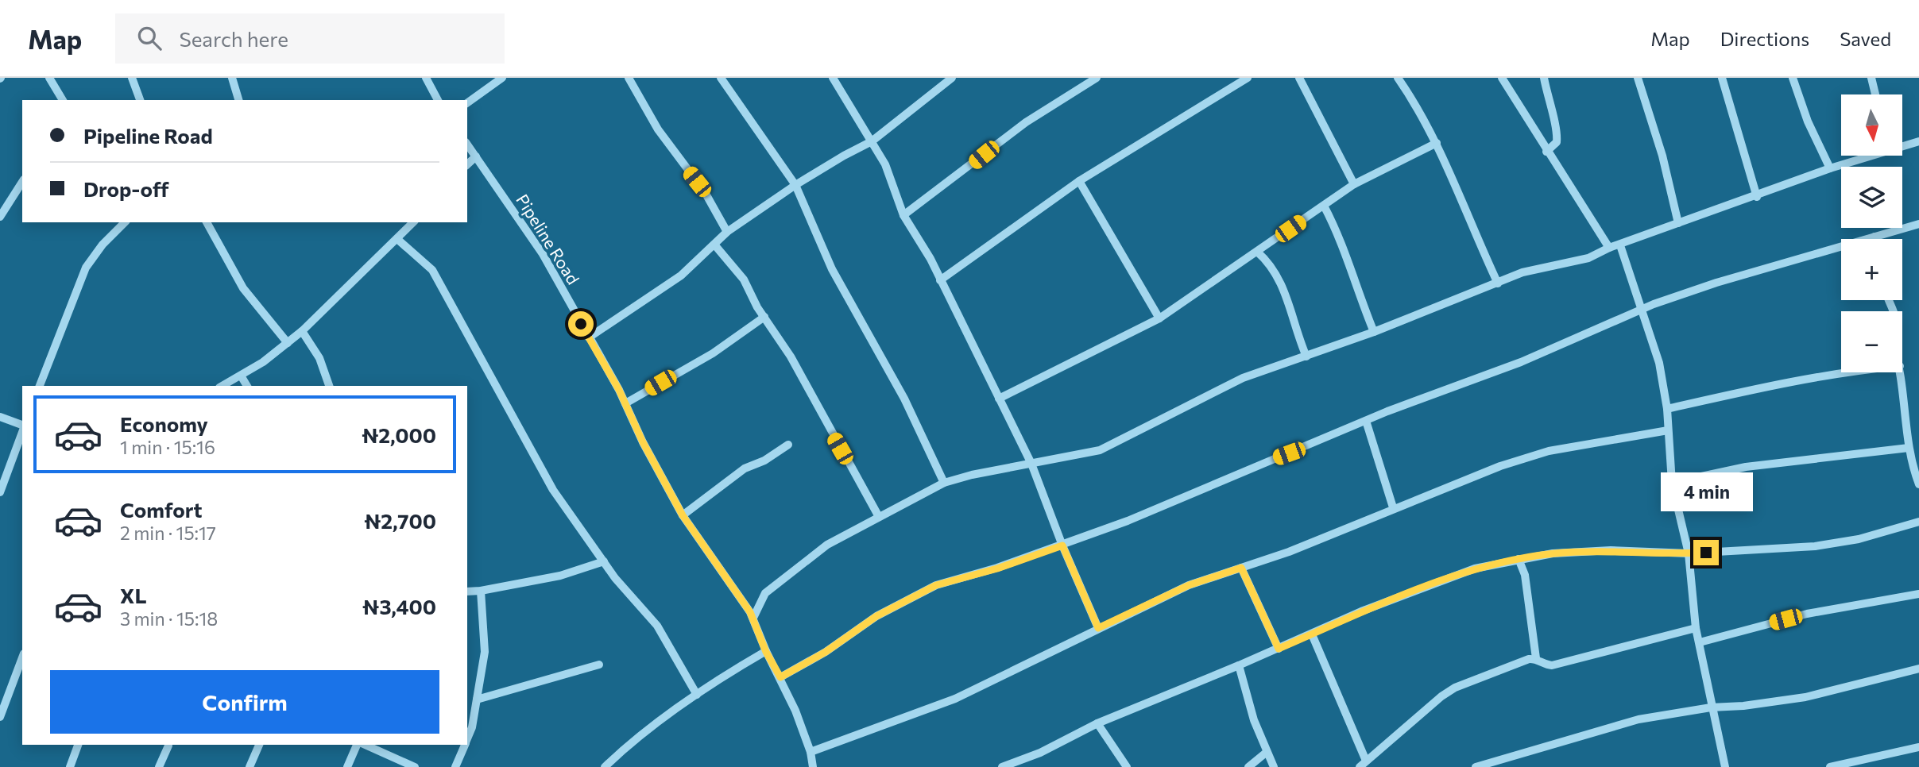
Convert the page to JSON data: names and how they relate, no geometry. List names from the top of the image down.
{
  "streets": {
    "street": ["Pipeline Road"]
  },
  "north": "bottom",
  "page": {
    "header": "Map",
    "search": "Search here",
    "nav": ["Map", "Directions", "Saved"],
    "map_buttons": ["+", "−"],
    "banner": ["Pipeline Road", "Drop-off"],
    "list": [
      {
        "name": "Economy",
        "note": "1 min · 15:16",
        "value": "₦2,000"
      },
      {
        "name": "Comfort",
        "note": "2 min · 15:17",
        "value": "₦2,700"
      },
      {
        "name": "XL",
        "note": "3 min · 15:18",
        "value": "₦3,400"
      }
    ],
    "bubble": "4 min",
    "buttons": "Confirm"
  }
}
